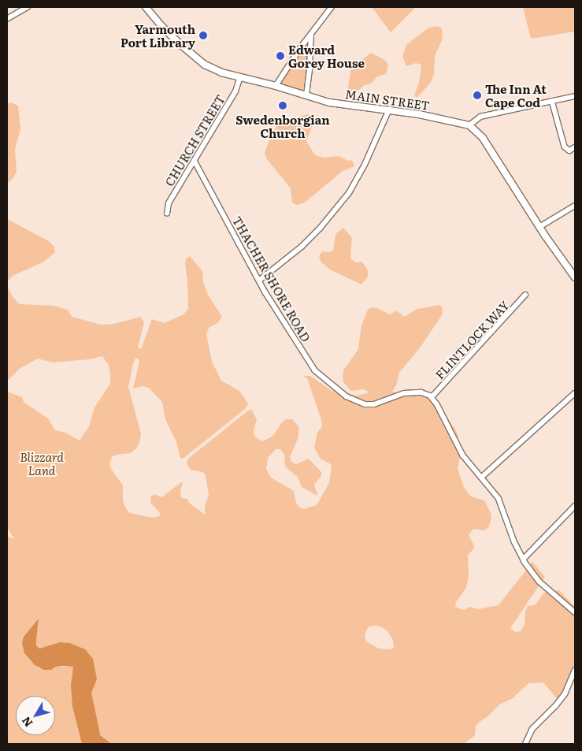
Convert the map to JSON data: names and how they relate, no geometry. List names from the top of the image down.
{
  "streets": {
    "main road": ["MAIN STREET"],
    "street": ["CHURCH STREET", "THACHER SHORE ROAD", "FLINTLOCK WAY"]
  },
  "crossings": [
    ["MAIN STREET", "CHURCH STREET"],
    ["CHURCH STREET", "THACHER SHORE ROAD"],
    ["THACHER SHORE ROAD", "FLINTLOCK WAY"]
  ],
  "parks": ["Blizzard Land"],
  "places": [
    "Yarmouth Port Library",
    "Edward Gorey House",
    "The Inn At Cape Cod",
    "Swedenborgian Church"
  ],
  "north": "bottom left"
}
